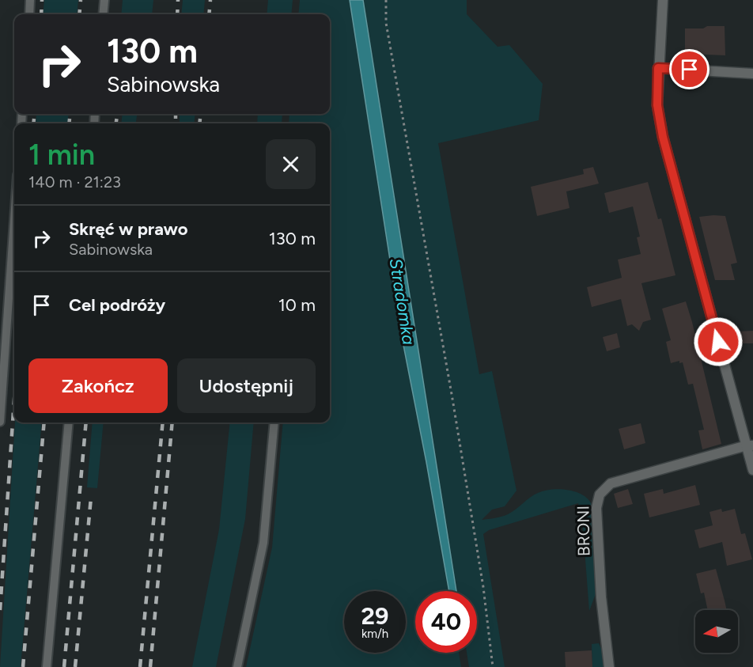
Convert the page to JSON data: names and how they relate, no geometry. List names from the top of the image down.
{
  "streets": {
    "street": ["BRONI"]
  },
  "water": ["Stradomka"],
  "north": "left",
  "page": {
    "turn": ["130 m", "Sabinowska"],
    "heading": ["1 min", "140 m · 21:23"],
    "list": [
      {
        "name": "Skręć w prawo",
        "note": "Sabinowska",
        "value": "130 m"
      },
      {
        "name": "Cel podróży",
        "value": "10 m"
      }
    ],
    "buttons": ["Zakończ", "Udostępnij"],
    "speed": "29 km/h",
    "limit": "40"
  }
}
